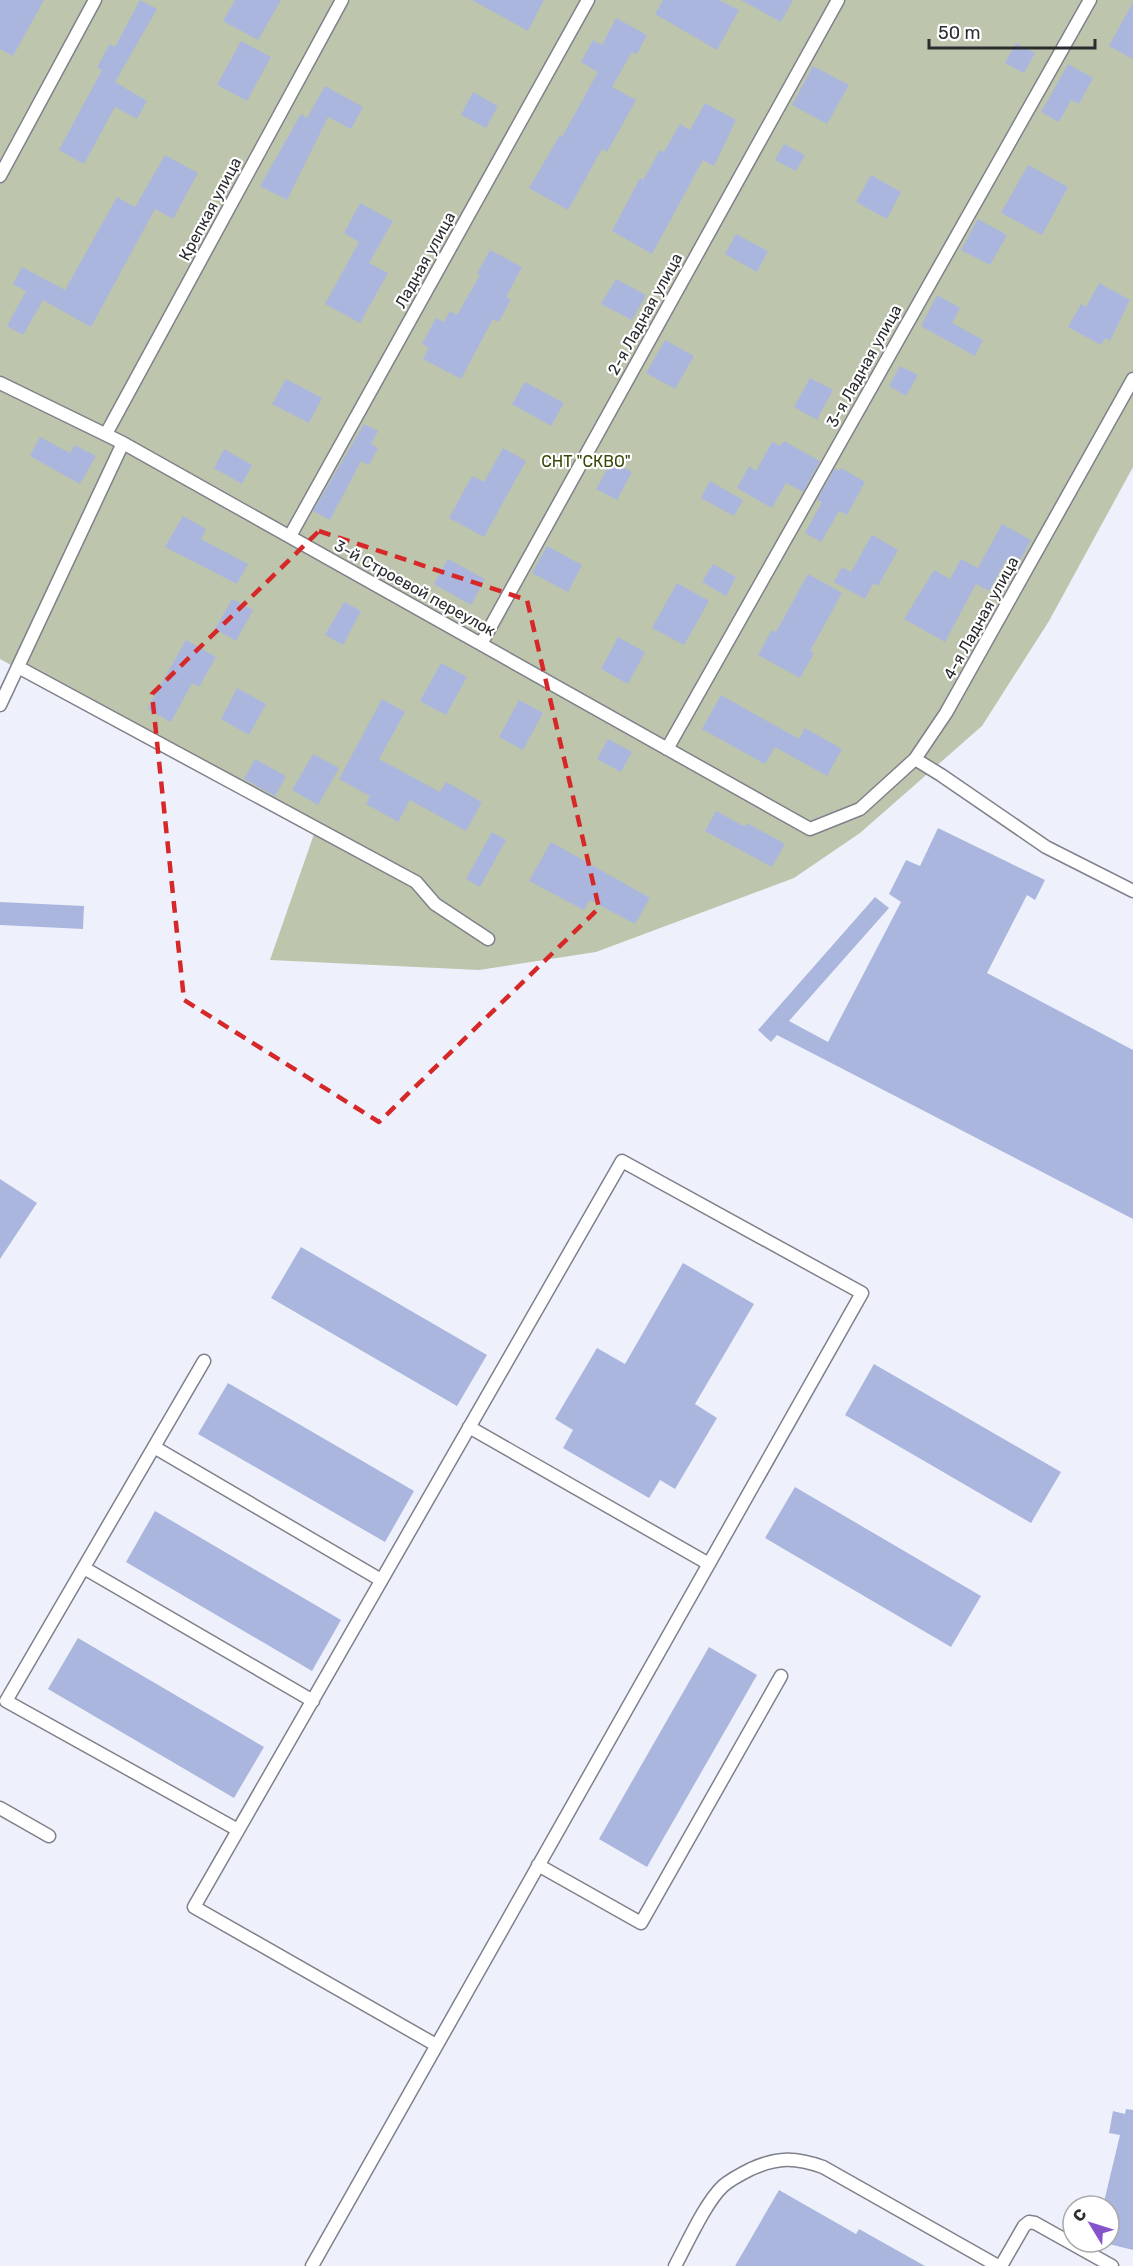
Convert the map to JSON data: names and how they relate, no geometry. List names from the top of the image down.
{
  "streets": {
    "lane": [
      "Крепкая улица",
      "Ладная улица",
      "2-я Ладная улица",
      "3-я Ладная улица",
      "3-й Строевой переулок",
      "4-я Ладная улица"
    ]
  },
  "crossings": [
    ["Крепкая улица", "3-й Строевой переулок"],
    ["Ладная улица", "3-й Строевой переулок"],
    ["2-я Ладная улица", "3-й Строевой переулок"],
    ["3-я Ладная улица", "3-й Строевой переулок"],
    ["3-й Строевой переулок", "4-я Ладная улица"]
  ],
  "parks": ["СНТ \"СКВО\""],
  "scale_bar": "50 m",
  "north": "top left"
}
